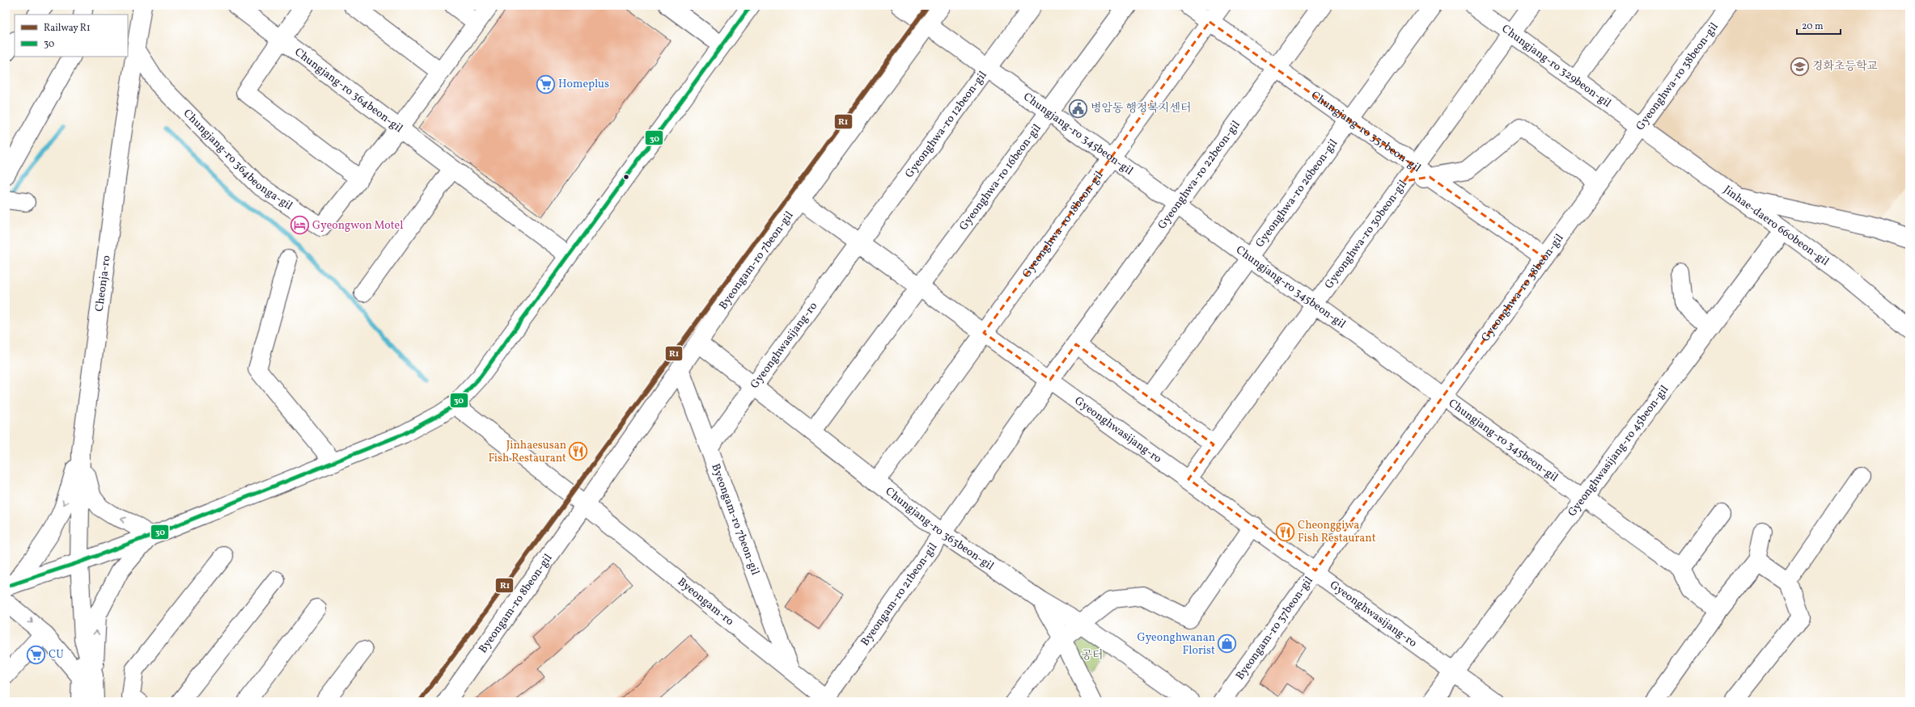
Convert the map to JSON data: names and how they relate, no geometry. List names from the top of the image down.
{
  "streets": {
    "street": [
      "Chungjang-ro 329beon-gil",
      "Gyeonghwa-ro 38beon-gil",
      "Chungjang-ro 364beon-gil",
      "Gyeonghwa-ro 12beon-gil",
      "Chungjang-ro 337beon-gil",
      "Chungjang-ro 345beon-gil",
      "Chungjang-ro 364beonga-gil",
      "Gyeonghwa-ro 22beon-gil",
      "Gyeonghwa-ro 16beon-gil",
      "Gyeonghwa-ro 26beon-gil",
      "Gyeonghwa-ro 18beon-gil",
      "Jinhae-daero 660beon-gil",
      "Gyeonghwa-ro 30beon-gil",
      "Byeongam-ro 7beon-gil",
      "Cheonja-ro",
      "Gyeonghwasijang-ro",
      "Gyeonghwasijang-ro 45beon-gil",
      "Chungjang-ro 363beon-gil",
      "Byeongam-ro 21beon-gil",
      "Byeongam-ro",
      "Byeongam-ro 8beon-gil",
      "Byeongam-ro 37beon-gil"
    ]
  },
  "crossings": [
    ["Chungjang-ro 329beon-gil", "Gyeonghwa-ro 38beon-gil"],
    ["Chungjang-ro 329beon-gil", "Jinhae-daero 660beon-gil"],
    ["Chungjang-ro 329beon-gil", "Gyeonghwa-ro 30beon-gil"],
    ["Gyeonghwa-ro 38beon-gil", "Chungjang-ro 337beon-gil"],
    ["Gyeonghwa-ro 38beon-gil", "Chungjang-ro 345beon-gil"],
    ["Gyeonghwa-ro 38beon-gil", "Jinhae-daero 660beon-gil"],
    ["Gyeonghwa-ro 38beon-gil", "Gyeonghwasijang-ro"],
    ["Gyeonghwa-ro 38beon-gil", "Byeongam-ro 37beon-gil"],
    ["Chungjang-ro 364beon-gil", "Chungjang-ro 364beonga-gil"],
    ["Gyeonghwa-ro 12beon-gil", "Chungjang-ro 345beon-gil"],
    ["Gyeonghwa-ro 12beon-gil", "Gyeonghwasijang-ro"],
    ["Chungjang-ro 337beon-gil", "Gyeonghwa-ro 22beon-gil"],
    ["Chungjang-ro 337beon-gil", "Gyeonghwa-ro 26beon-gil"],
    ["Chungjang-ro 337beon-gil", "Gyeonghwa-ro 18beon-gil"],
    ["Chungjang-ro 337beon-gil", "Gyeonghwa-ro 30beon-gil"],
    ["Chungjang-ro 345beon-gil", "Gyeonghwa-ro 22beon-gil"],
    ["Chungjang-ro 345beon-gil", "Gyeonghwa-ro 16beon-gil"],
    ["Chungjang-ro 345beon-gil", "Gyeonghwa-ro 26beon-gil"],
    ["Chungjang-ro 345beon-gil", "Gyeonghwa-ro 18beon-gil"],
    ["Chungjang-ro 345beon-gil", "Gyeonghwa-ro 30beon-gil"],
    ["Chungjang-ro 345beon-gil", "Byeongam-ro 7beon-gil"],
    ["Chungjang-ro 345beon-gil", "Gyeonghwasijang-ro 45beon-gil"],
    ["Chungjang-ro 364beonga-gil", "Cheonja-ro"],
    ["Gyeonghwa-ro 22beon-gil", "Gyeonghwasijang-ro"],
    ["Gyeonghwa-ro 22beon-gil", "Byeongam-ro 21beon-gil"],
    ["Gyeonghwa-ro 16beon-gil", "Gyeonghwasijang-ro"],
    ["Gyeonghwa-ro 18beon-gil", "Gyeonghwasijang-ro"],
    ["Jinhae-daero 660beon-gil", "Gyeonghwasijang-ro 45beon-gil"],
    ["Gyeonghwa-ro 30beon-gil", "Gyeonghwasijang-ro"],
    ["Byeongam-ro 7beon-gil", "Gyeonghwasijang-ro"],
    ["Byeongam-ro 7beon-gil", "Chungjang-ro 363beon-gil"],
    ["Byeongam-ro 7beon-gil", "Byeongam-ro"],
    ["Byeongam-ro 7beon-gil", "Byeongam-ro 8beon-gil"],
    ["Gyeonghwasijang-ro", "Gyeonghwasijang-ro 45beon-gil"],
    ["Gyeonghwasijang-ro", "Chungjang-ro 363beon-gil"],
    ["Gyeonghwasijang-ro", "Byeongam-ro 21beon-gil"],
    ["Gyeonghwasijang-ro", "Byeongam-ro 37beon-gil"],
    ["Chungjang-ro 363beon-gil", "Byeongam-ro 21beon-gil"],
    ["Byeongam-ro 21beon-gil", "Byeongam-ro"],
    ["Byeongam-ro", "Byeongam-ro 8beon-gil"]
  ],
  "parks": ["공터"],
  "places": {
    "school or university": ["경화초등학교"],
    "supermarket": ["Homeplus", "CU"],
    "public building": ["병암동 행정복지센터"],
    "hotel": ["Gyeongwon Motel"],
    "restaurant": ["Jinhaesusan Fish Restaurant", "Cheonggiwa Fish Restaurant"],
    "shop": ["Gyeonghwanan Florist"]
  },
  "lines": ["rail line R1", "transit line 30"],
  "legend": ["Railway R1", "30"],
  "scale_bar": "20 m"
}
